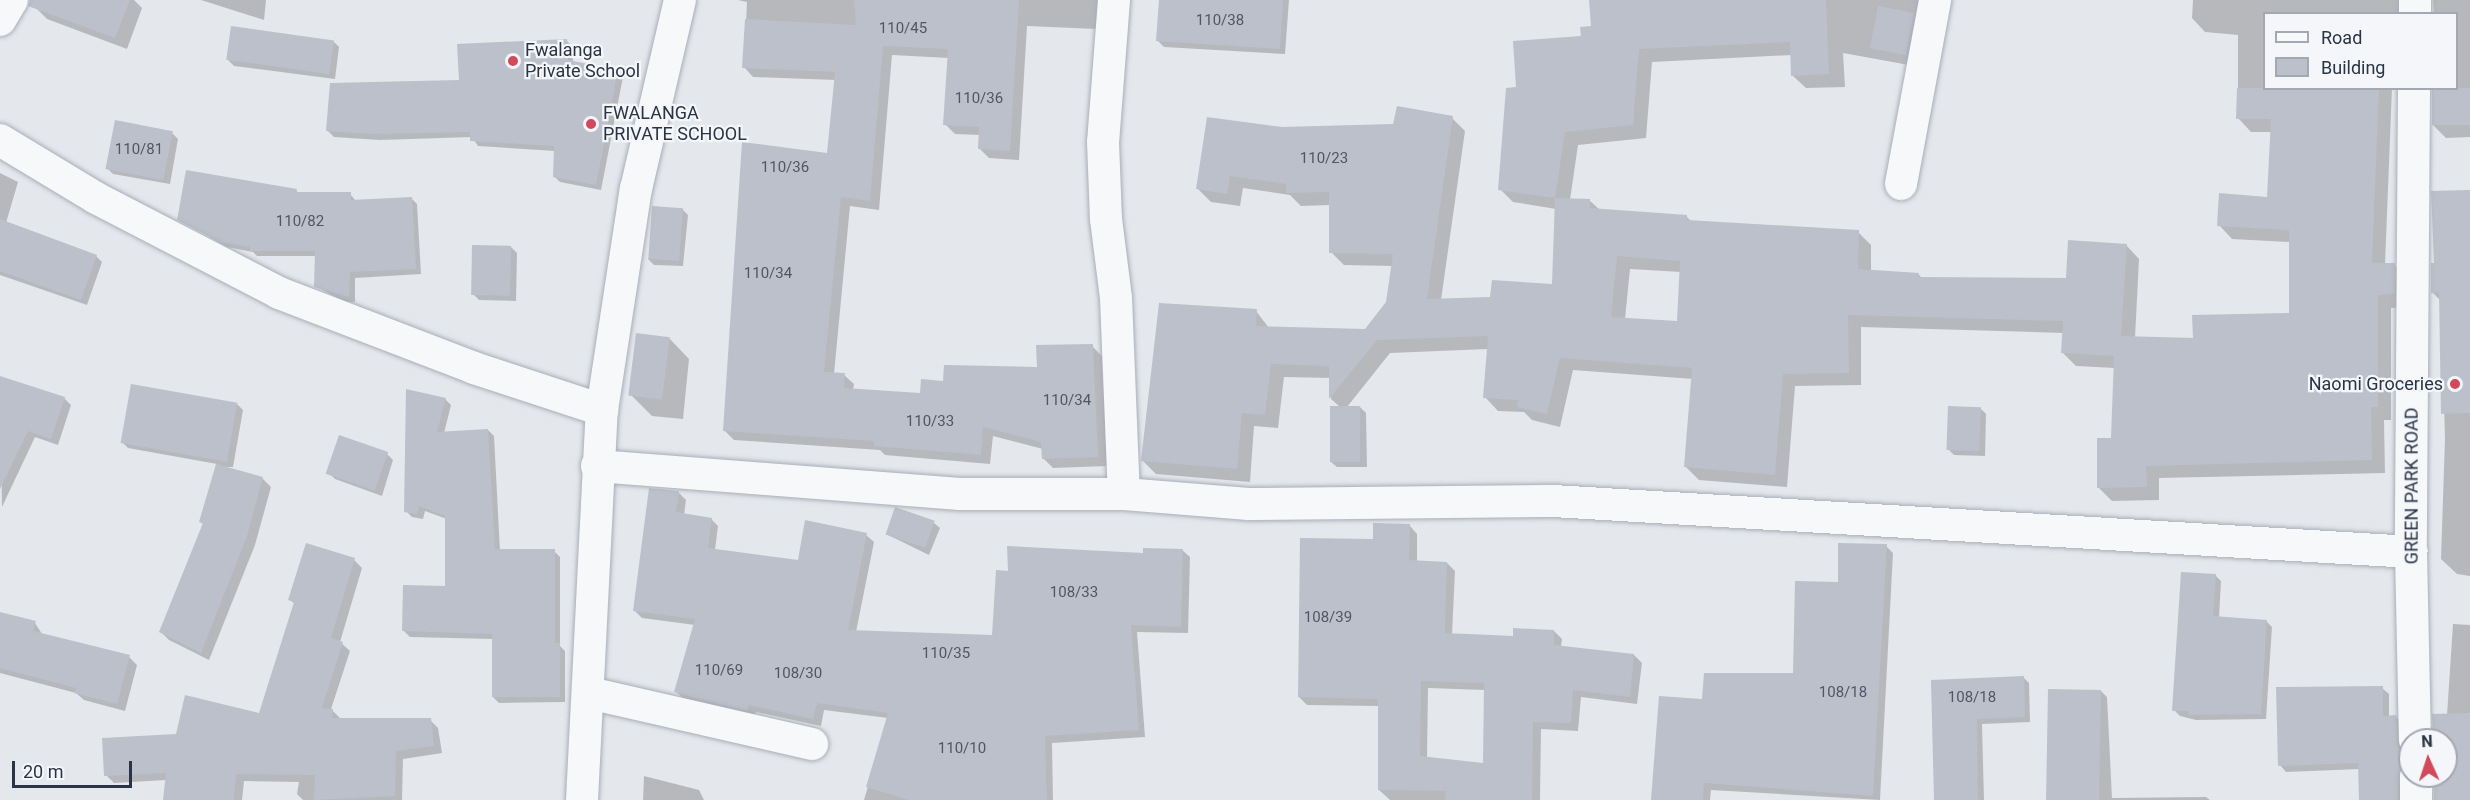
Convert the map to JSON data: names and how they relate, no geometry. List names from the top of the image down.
{
  "streets": {
    "street": ["GREEN PARK ROAD"]
  },
  "places": ["Fwalanga Private School", "FWALANGA PRIVATE SCHOOL", "Naomi Groceries"],
  "house_numbers": [
    "110/38",
    "110/45",
    "110/36",
    "110/81",
    "110/23",
    "110/36",
    "110/82",
    "110/34",
    "110/34",
    "110/33",
    "108/33",
    "108/39",
    "110/35",
    "110/69",
    "108/30",
    "108/18",
    "108/18",
    "110/10"
  ],
  "legend": ["Road", "Building"],
  "scale_bar": "20 m",
  "north": "top"
}
